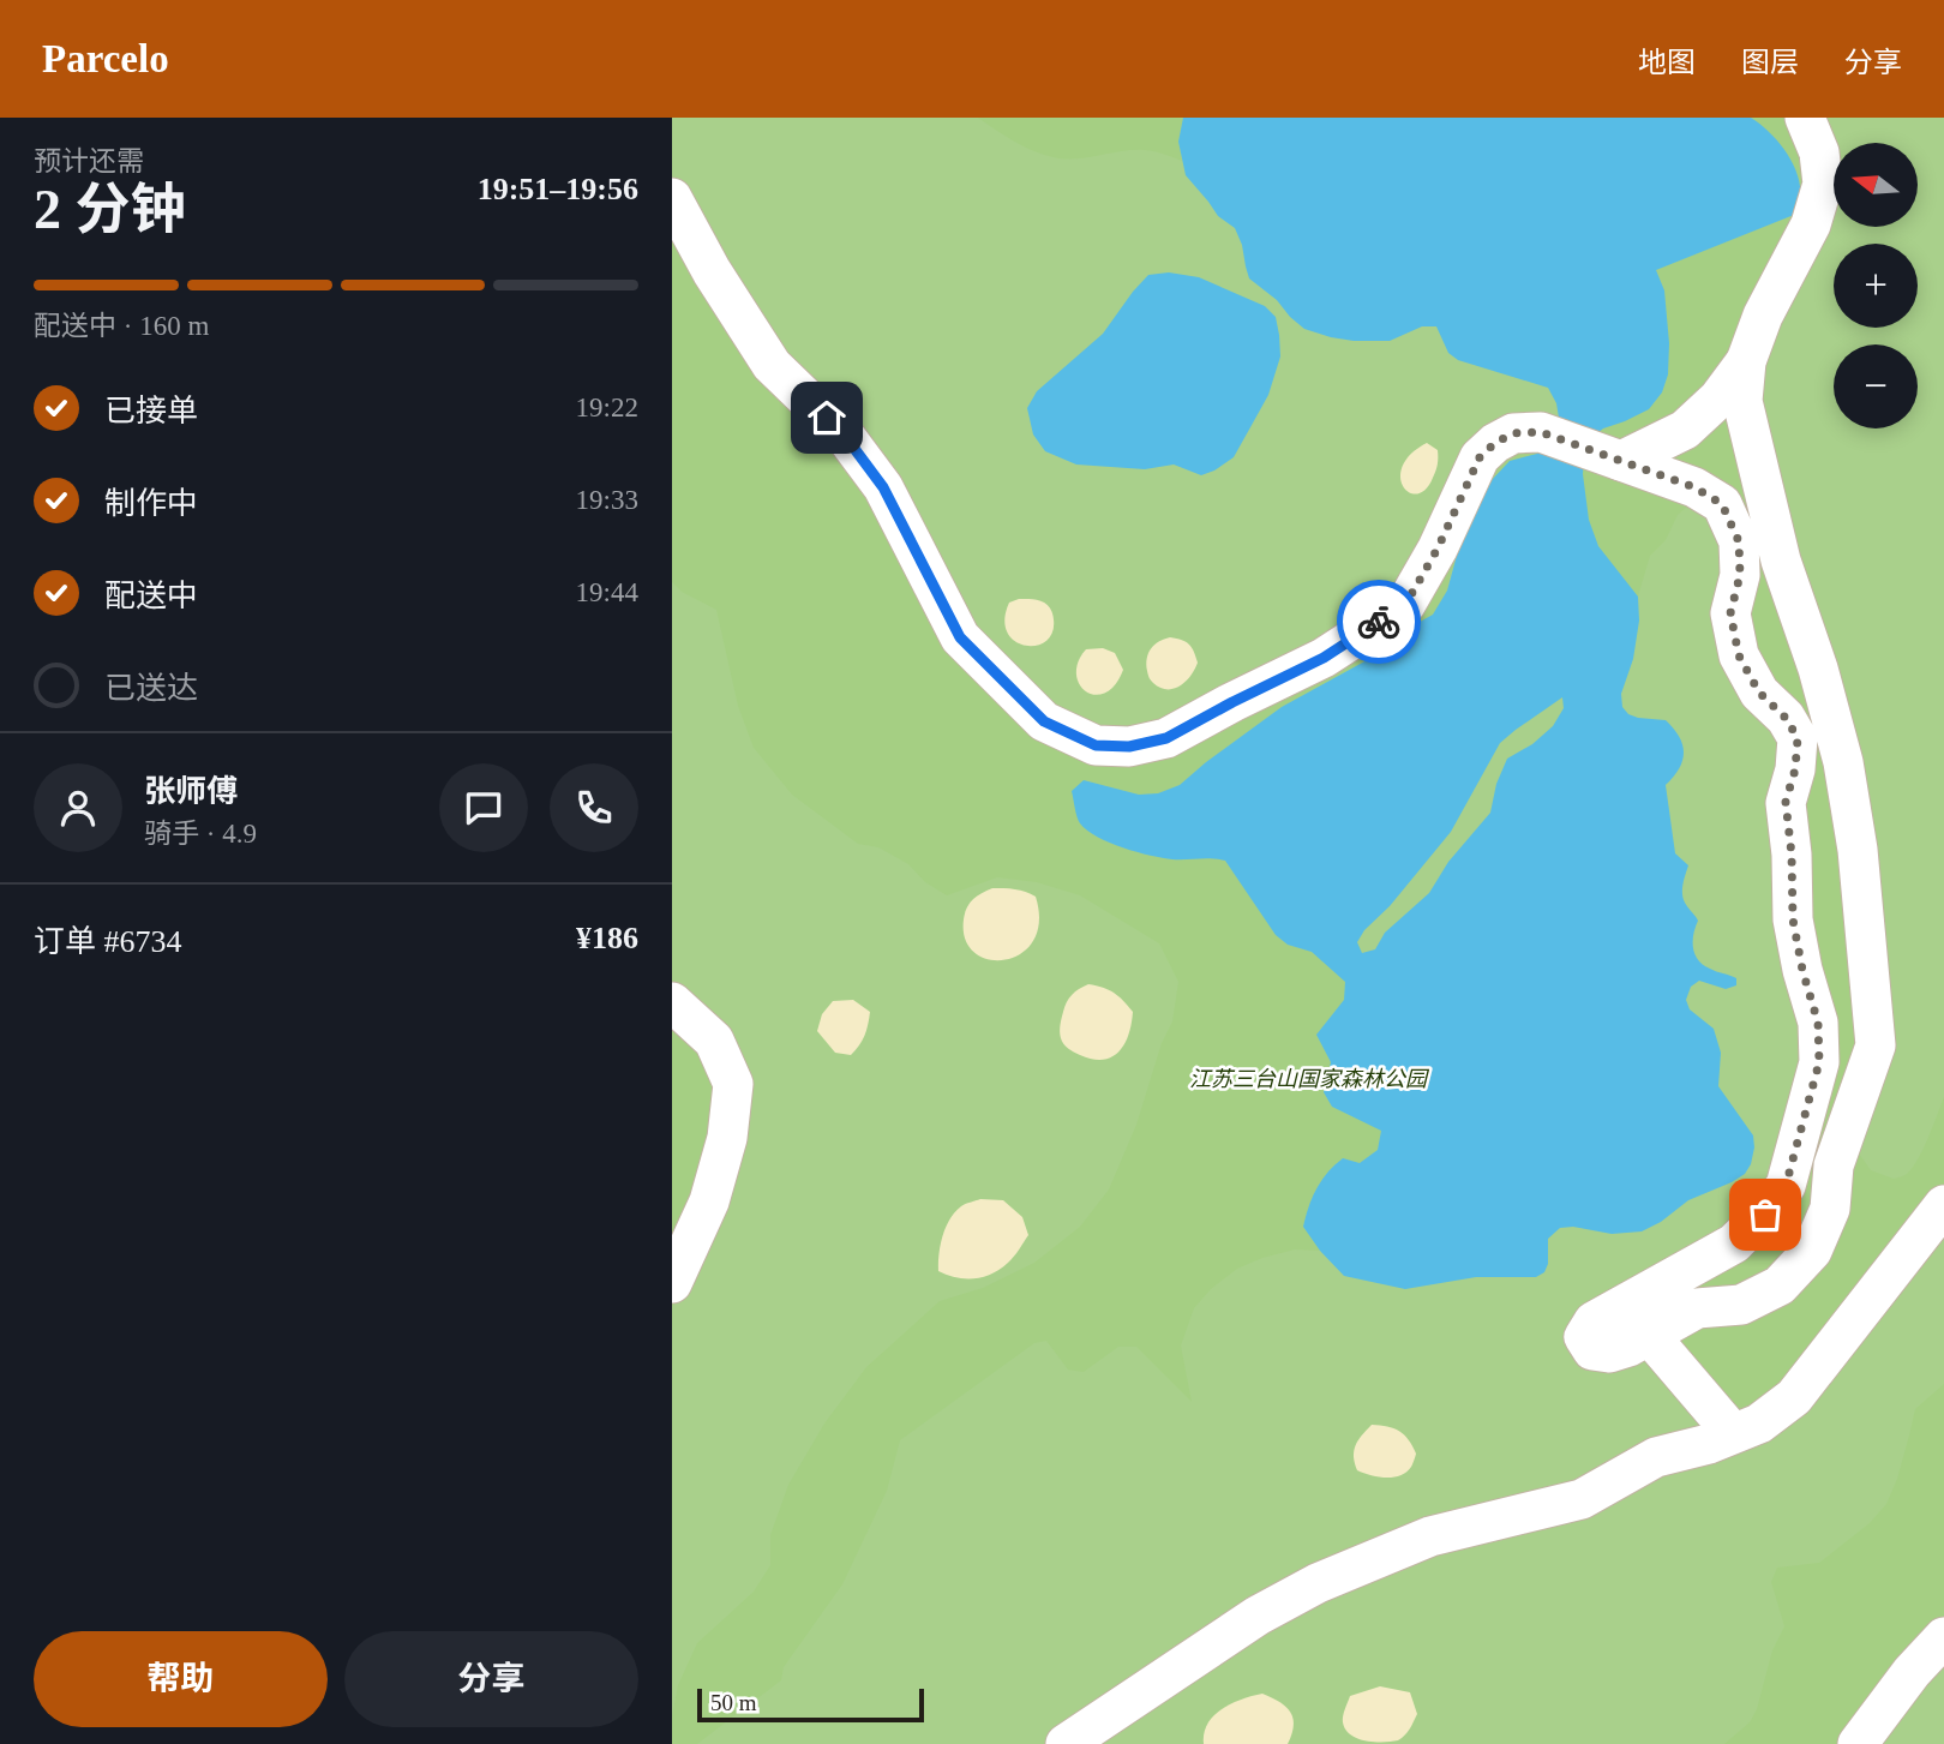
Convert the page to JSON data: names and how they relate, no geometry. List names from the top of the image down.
{
  "parks": ["江苏三台山国家森林公园"],
  "scale_bar": "50 m",
  "north": "left",
  "page": {
    "header": "Parcelo",
    "nav": ["地图", "图层", "分享"],
    "heading": ["2 分钟", "预计还需", "19:51–19:56"],
    "panel": [
      "张师傅",
      "骑手 · 4.9",
      "订单 #6734",
      "¥186"
    ],
    "map_buttons": ["+", "−"],
    "bar": "配送中 · 160 m",
    "list": [
      ["已接单", "19:22"],
      ["制作中", "19:33"],
      ["配送中", "19:44"],
      "已送达"
    ],
    "buttons": ["帮助", "分享"],
    "scale": "50 m"
  }
}
